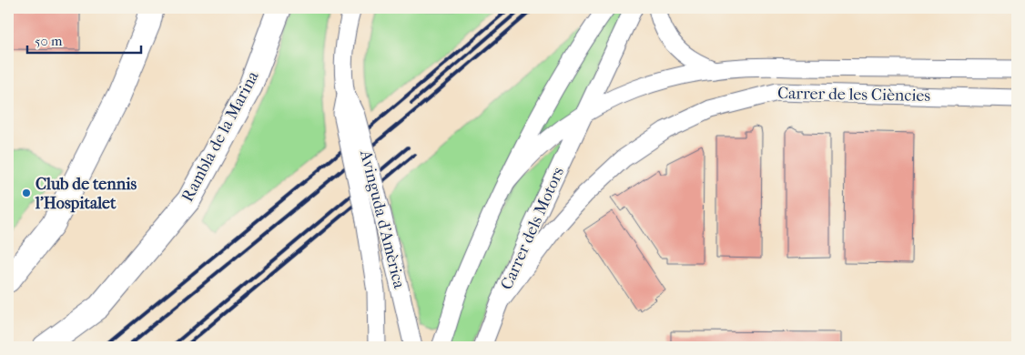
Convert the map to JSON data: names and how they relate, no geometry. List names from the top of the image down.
{
  "streets": {
    "street": [
      "Carrer de les Ciències",
      "Rambla de la Marina",
      "Avinguda d'Amèrica",
      "Carrer dels Motors"
    ]
  },
  "crossings": [
    ["Carrer de les Ciències", "Carrer dels Motors"],
    ["Avinguda d'Amèrica", "Carrer dels Motors"]
  ],
  "places": ["Club de tennis l'Hospitalet"],
  "scale_bar": "50 m"
}
